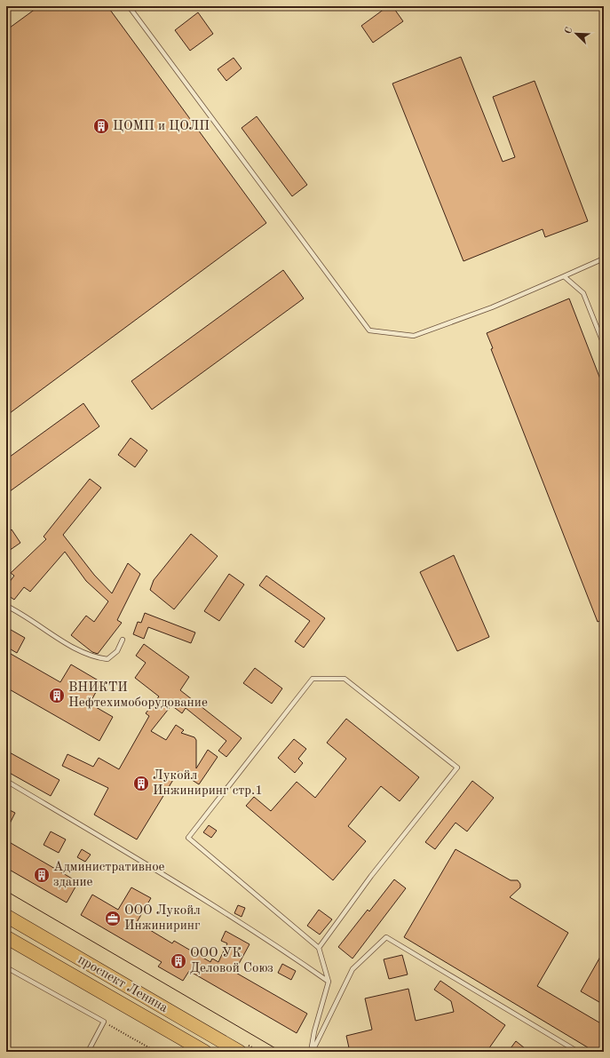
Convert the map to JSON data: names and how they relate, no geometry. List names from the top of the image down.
{
  "streets": {
    "main road": ["проспект Ленина"]
  },
  "places": {
    "building": [
      "ЦОМП и ЦОЛП",
      "ВНИКТИ Нефтехимоборудование",
      "Лукойл Инжиниринг стр.1",
      "Административное здание",
      "ООО УК Деловой Союз"
    ],
    "office": ["ООО Лукойл Инжиниринг"]
  },
  "north": "top left"
}
